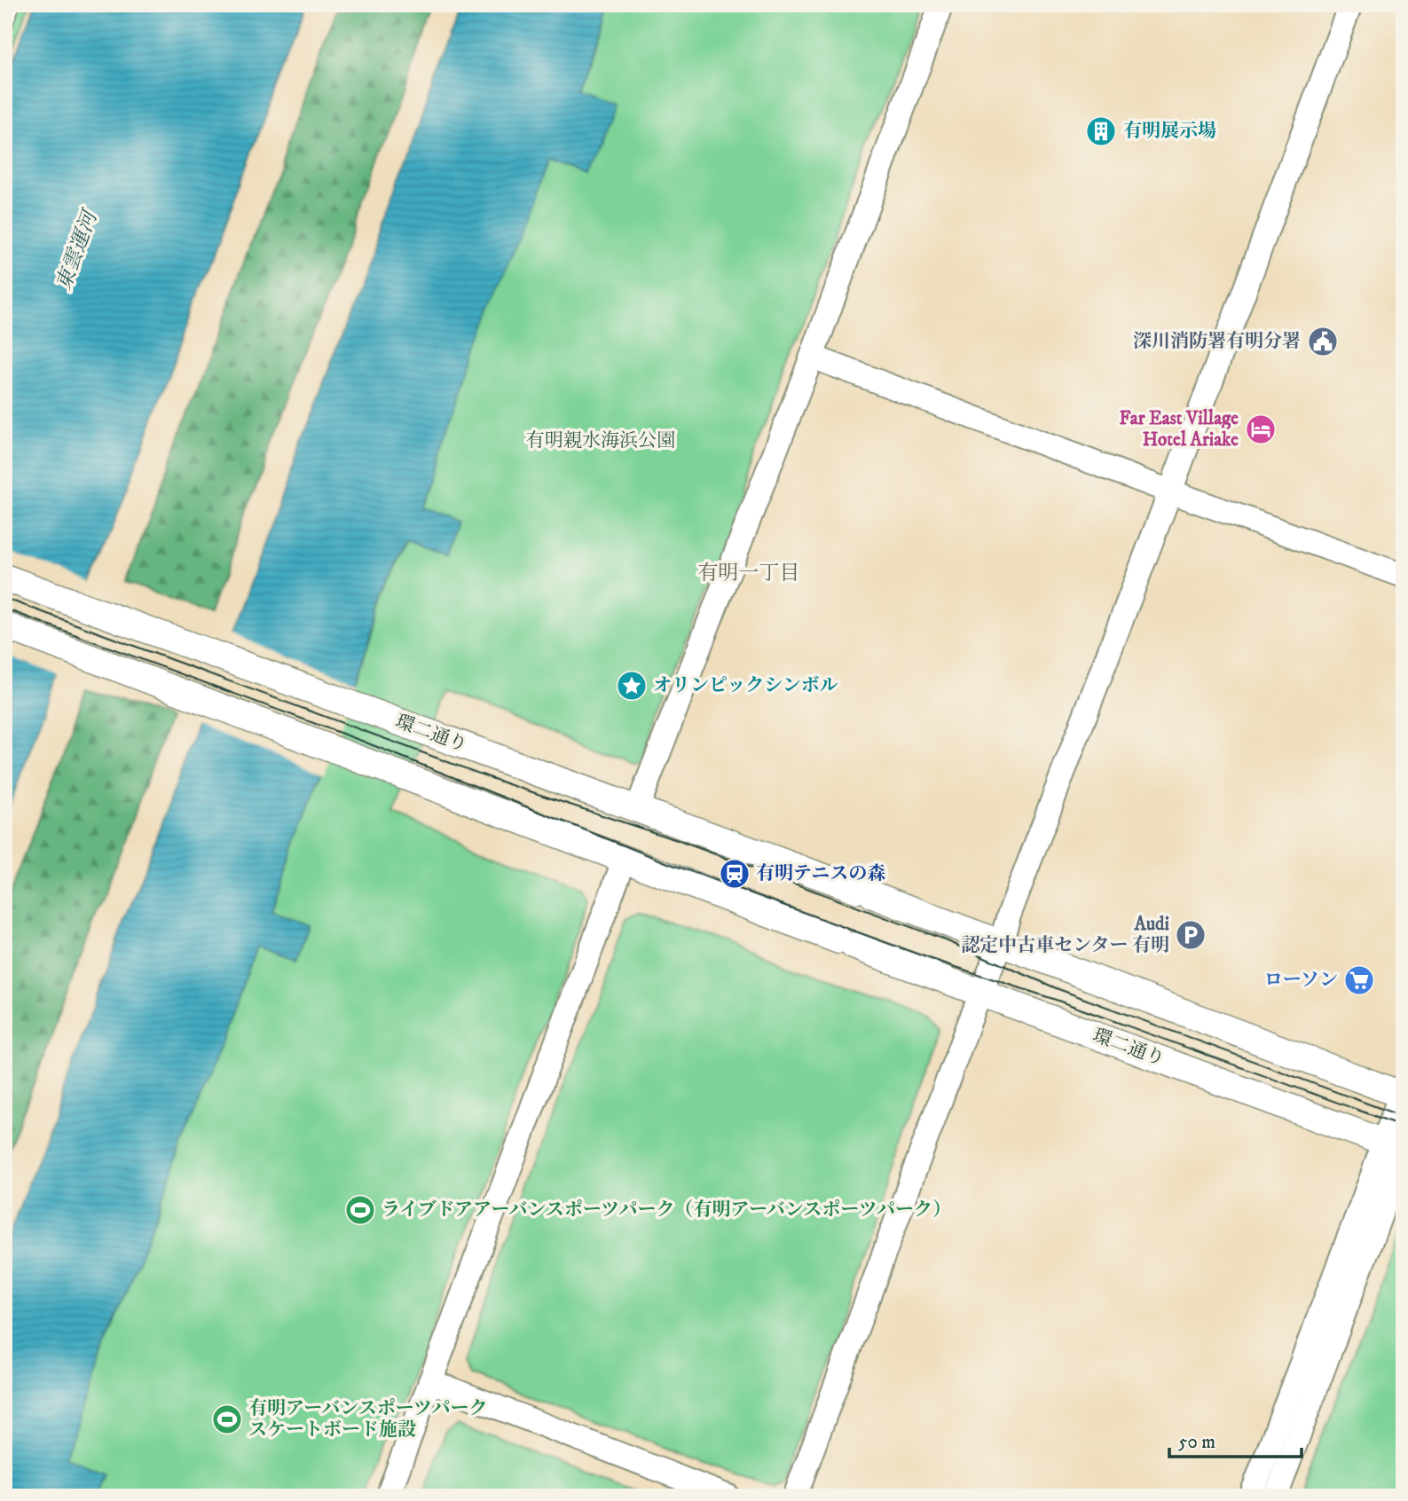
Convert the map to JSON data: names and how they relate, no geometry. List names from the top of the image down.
{
  "streets": {
    "main road": ["環二通り"]
  },
  "districts": ["有明一丁目"],
  "water": ["東雲運河"],
  "parks": ["有明親水海浜公園"],
  "places": {
    "building": ["有明展示場"],
    "public building": ["深川消防署有明分署"],
    "hotel": ["Far East Village Hotel Ariake"],
    "place": ["オリンピックシンボル"],
    "station": ["有明テニスの森"],
    "parking": ["Audi 認定中古車センター 有明"],
    "supermarket": ["ローソン"],
    "sports": ["ライブドアアーバンスポーツパーク（有明アーバンスポーツパーク）", "有明アーバンスポーツパーク スケートボード施設"]
  },
  "scale_bar": "50 m"
}
